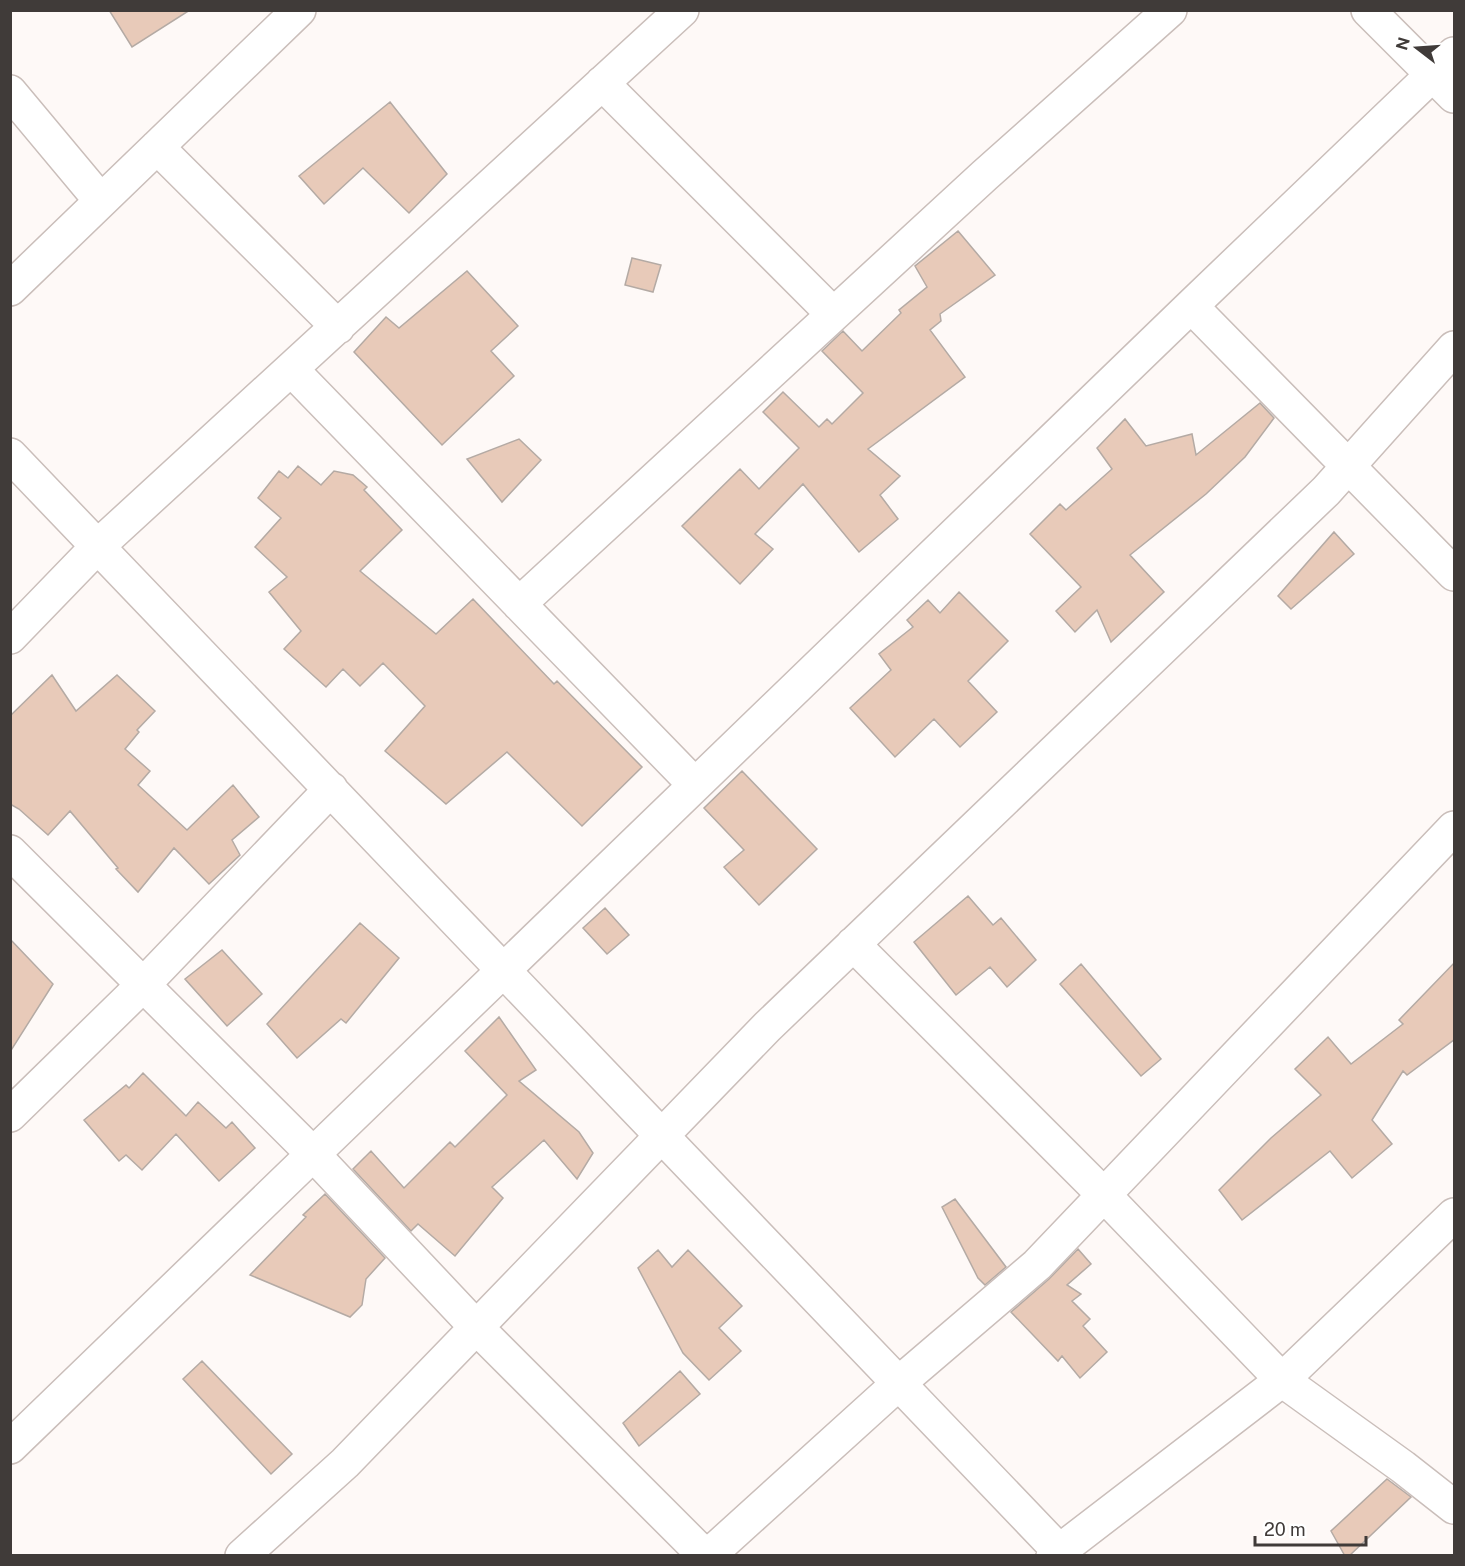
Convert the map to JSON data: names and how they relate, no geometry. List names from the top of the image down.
{
  "scale_bar": "20 m",
  "north": "left"
}
